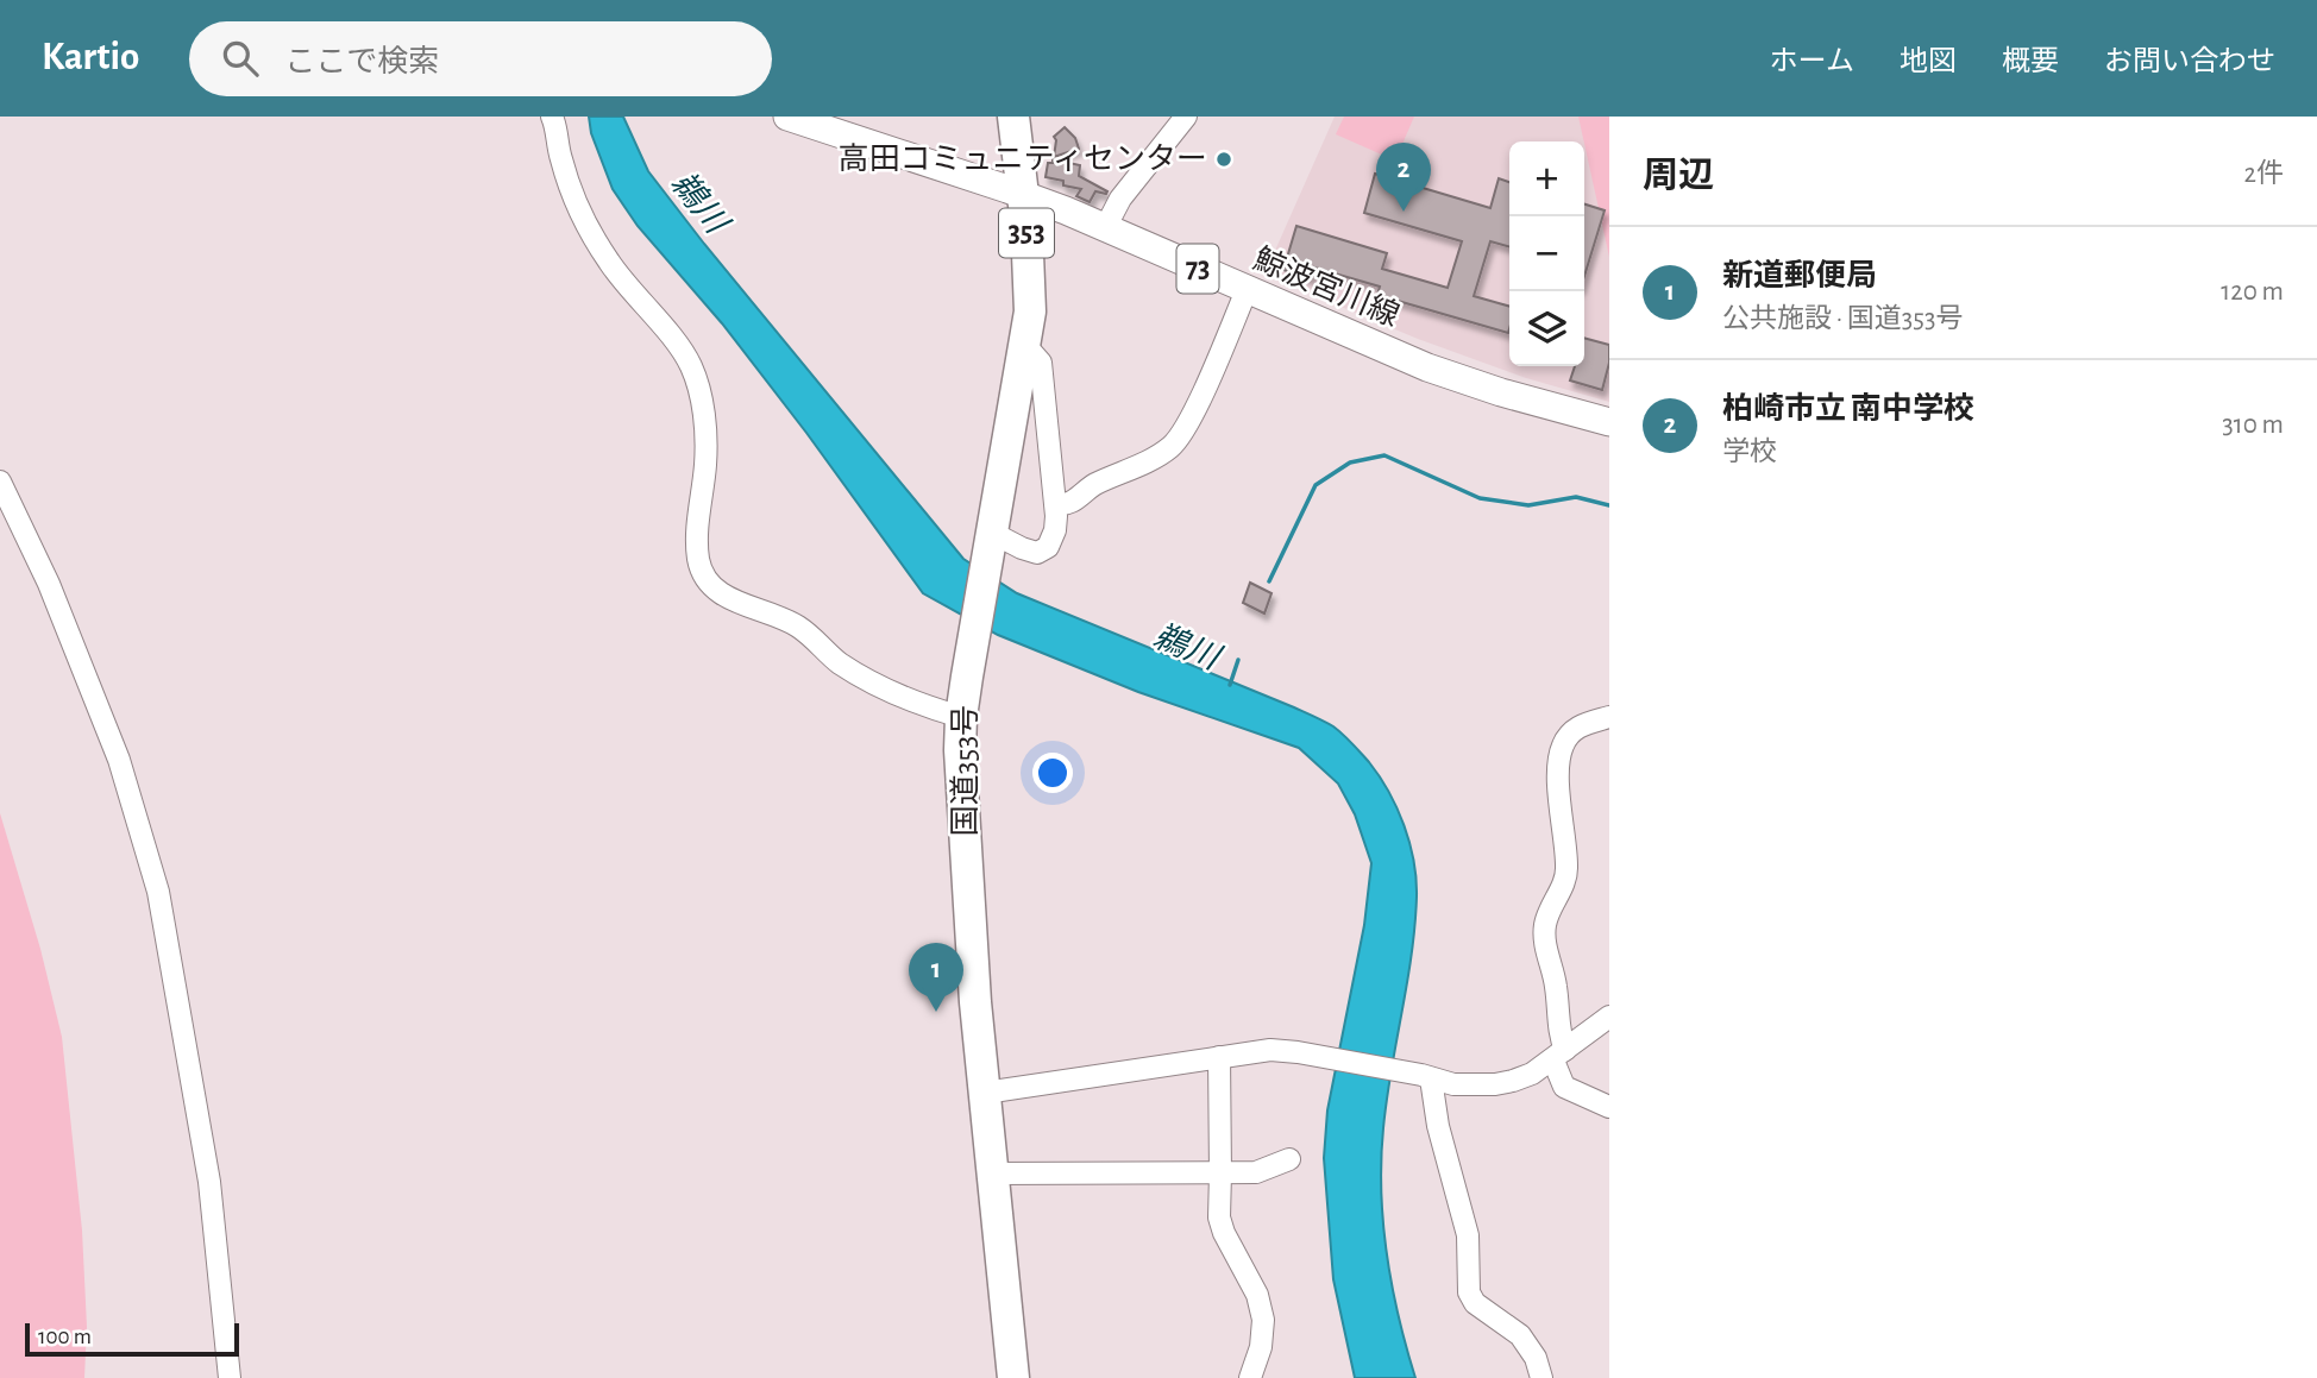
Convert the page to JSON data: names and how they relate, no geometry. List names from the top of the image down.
{
  "streets": {
    "highway": ["353", "国道353号"],
    "main road": ["73", "鯨波宮川線"]
  },
  "crossings": [
    ["鯨波宮川線", "国道353号"]
  ],
  "water": ["鵜川"],
  "places": ["高田コミュニティセンター"],
  "scale_bar": "100 m",
  "page": {
    "header": "Kartio",
    "search": "ここで検索",
    "nav": [
      "ホーム",
      "地図",
      "概要",
      "お問い合わせ"
    ],
    "heading": ["周辺", "2件"],
    "map_buttons": ["+", "−"],
    "pins": ["2", "1"],
    "list": [
      {
        "mark": "1",
        "name": "新道郵便局",
        "note": "公共施設 · 国道353号",
        "value": "120 m"
      },
      {
        "mark": "2",
        "name": "柏崎市立 南中学校",
        "note": "学校",
        "value": "310 m"
      }
    ],
    "scale": "100 m"
  }
}
